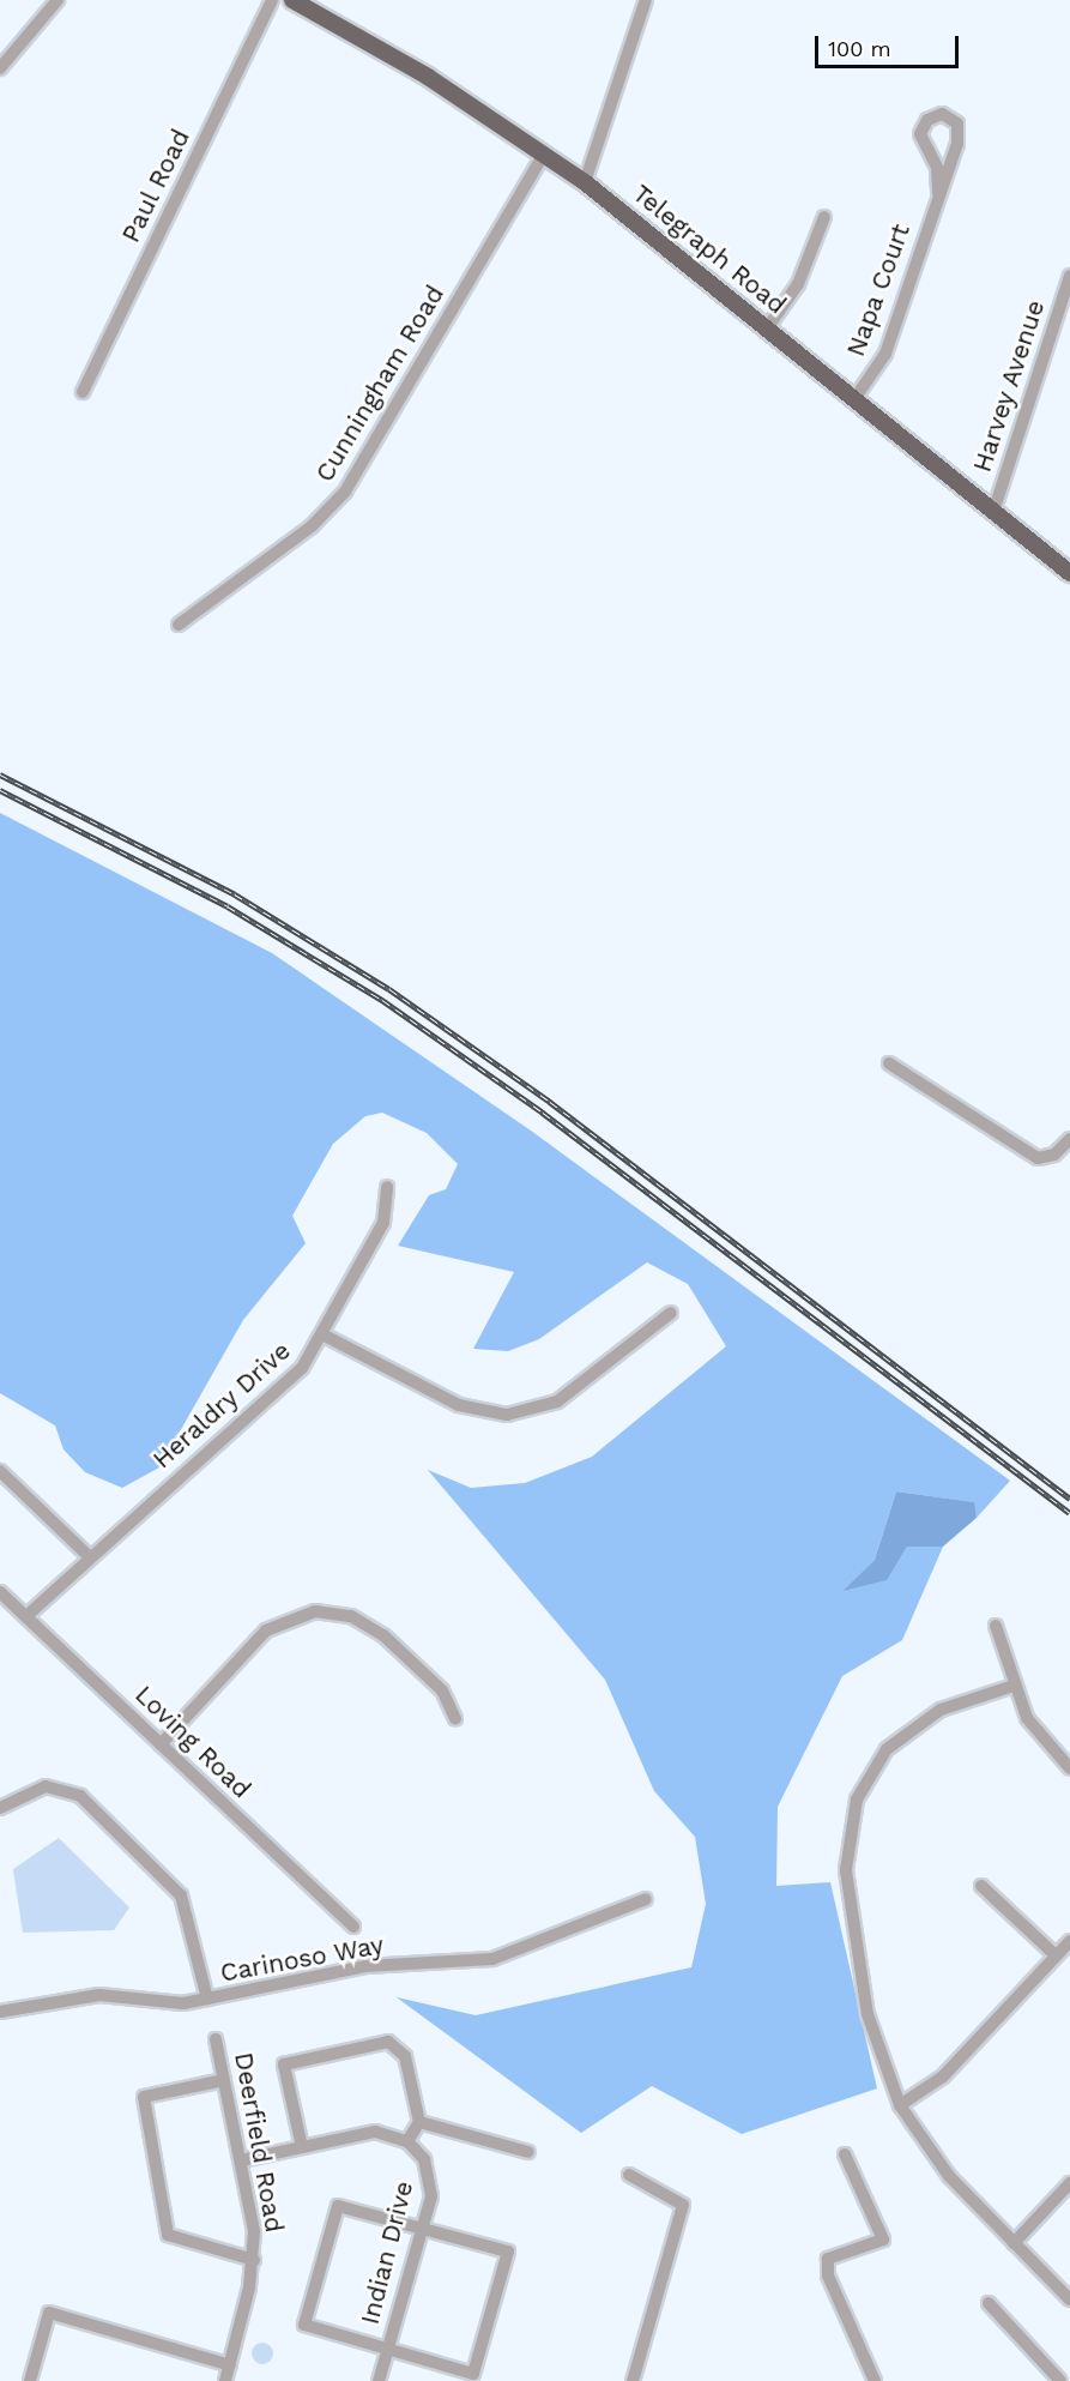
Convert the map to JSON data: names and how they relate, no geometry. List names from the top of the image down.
{
  "streets": {
    "main road": ["Telegraph Road"],
    "street": [
      "Paul Road",
      "Napa Court",
      "Cunningham Road",
      "Harvey Avenue",
      "Heraldry Drive",
      "Loving Road",
      "Carinoso Way",
      "Deerfield Road",
      "Indian Drive"
    ]
  },
  "crossings": [
    ["Telegraph Road", "Napa Court"],
    ["Telegraph Road", "Cunningham Road"],
    ["Telegraph Road", "Harvey Avenue"],
    ["Heraldry Drive", "Loving Road"]
  ],
  "scale_bar": "100 m"
}
